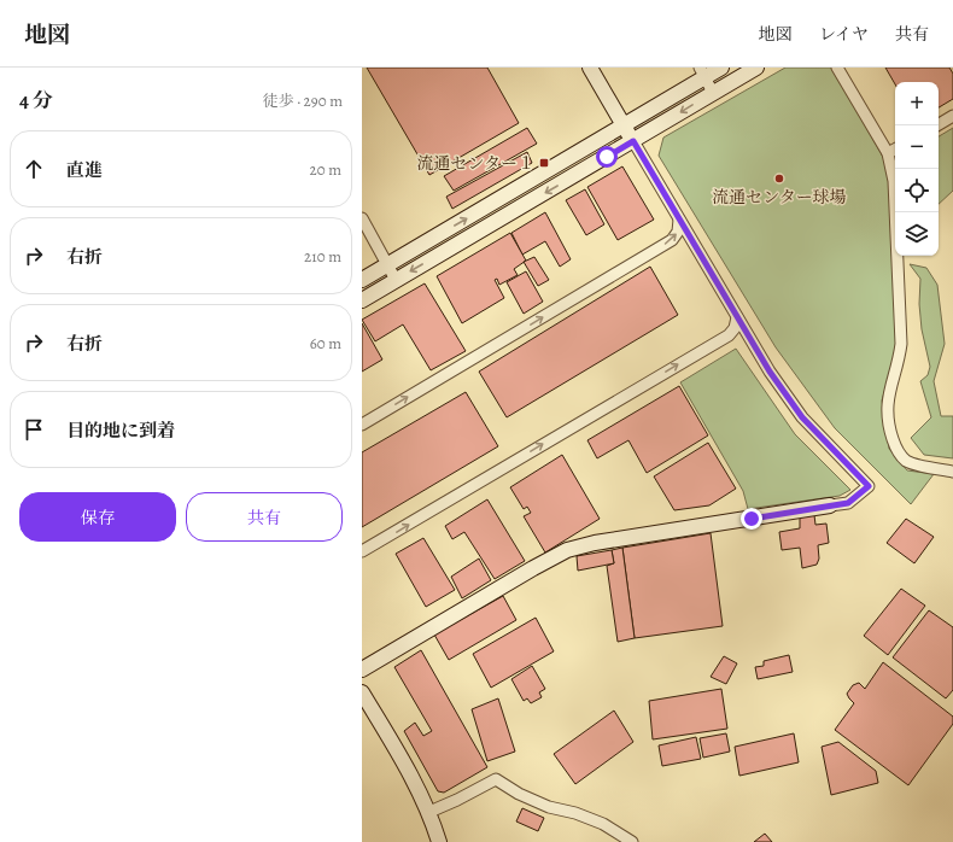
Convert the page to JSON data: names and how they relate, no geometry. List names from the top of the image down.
{
  "places": {
    "transit": ["流通センター１"],
    "other": ["流通センター球場"]
  },
  "page": {
    "header": "地図",
    "nav": ["地図", "レイヤ", "共有"],
    "heading": ["4 分", "徒歩 · 290 m"],
    "map_buttons": ["+", "−"],
    "list": [
      ["直進", "20 m"],
      ["右折", "210 m"],
      ["右折", "60 m"],
      "目的地に到着"
    ],
    "buttons": ["保存", "共有"]
  }
}
